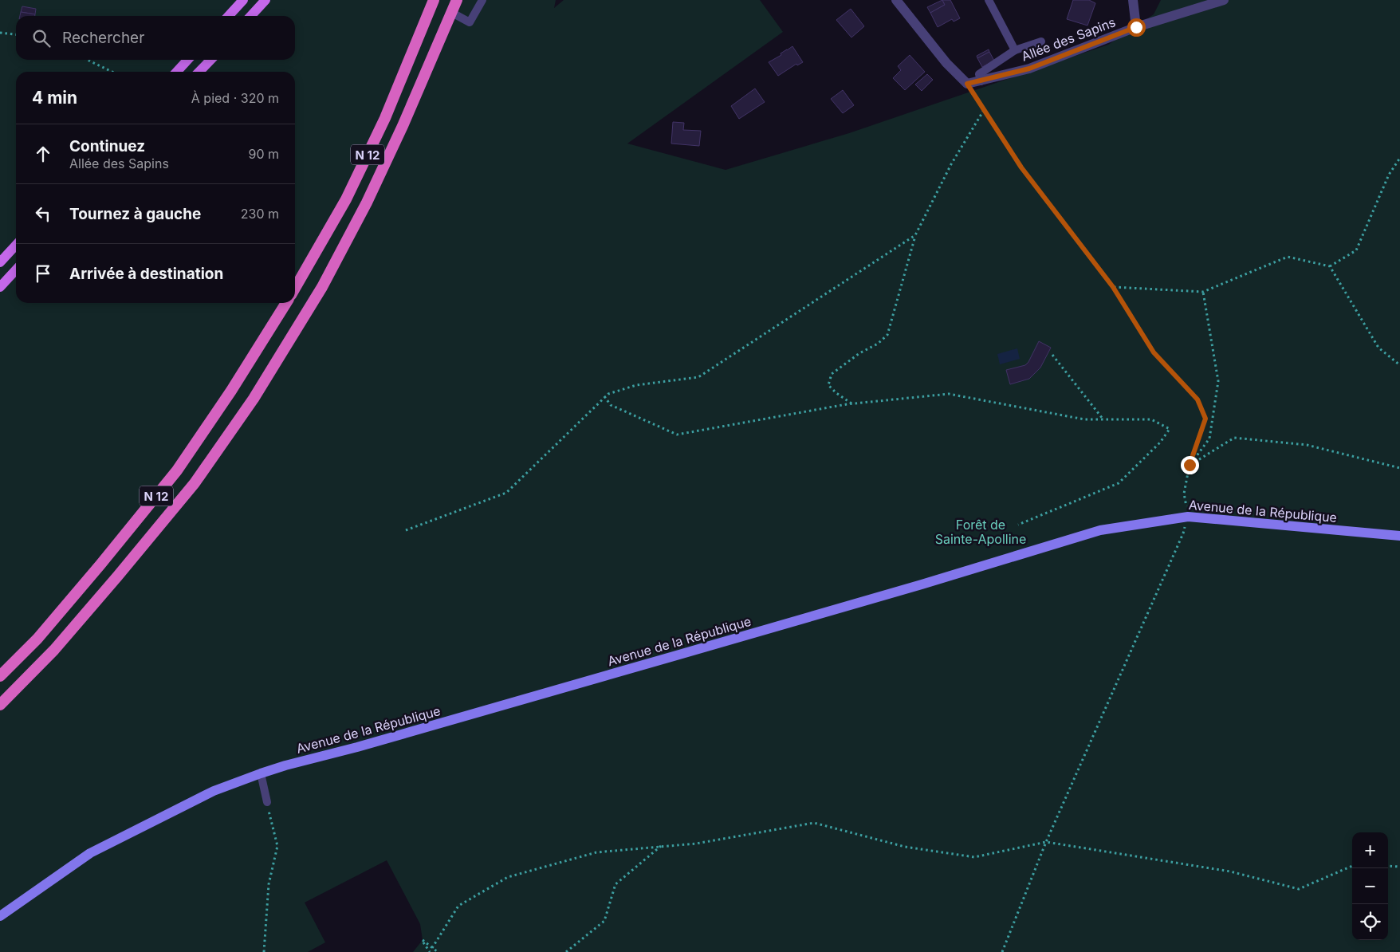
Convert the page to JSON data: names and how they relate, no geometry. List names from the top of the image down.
{
  "streets": {
    "highway": ["N 12"],
    "main road": ["Avenue de la République"],
    "street": ["Allée des Sapins"]
  },
  "parks": ["Forêt de Sainte-Apolline"],
  "page": {
    "search": "Rechercher",
    "heading": ["4 min", "À pied · 320 m"],
    "list": [
      ["Continuez", "Allée des Sapins", "90 m"],
      ["Tournez à gauche", "230 m"],
      "Arrivée à destination"
    ],
    "map_buttons": ["+", "−"]
  }
}
